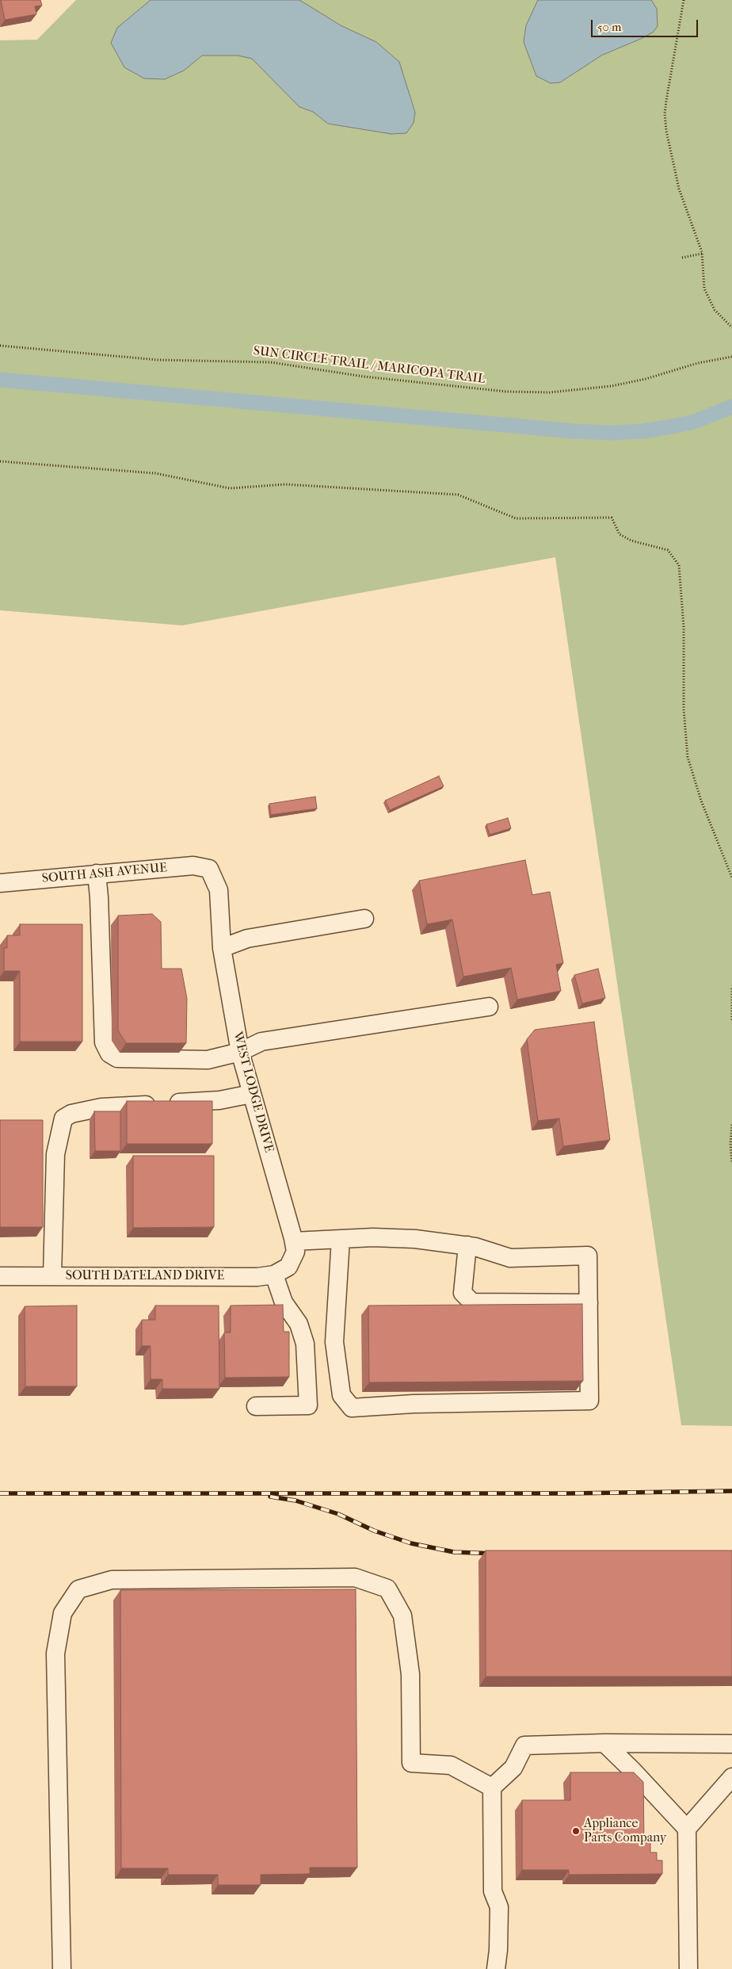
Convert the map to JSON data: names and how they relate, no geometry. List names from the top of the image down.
{
  "streets": {
    "street": ["SOUTH ASH AVENUE", "WEST LODGE DRIVE", "SOUTH DATELAND DRIVE"],
    "path": ["SUN CIRCLE TRAIL / MARICOPA TRAIL"]
  },
  "crossings": [
    ["SOUTH ASH AVENUE", "WEST LODGE DRIVE"],
    ["WEST LODGE DRIVE", "SOUTH DATELAND DRIVE"]
  ],
  "places": ["Appliance Parts Company"],
  "scale_bar": "50 m"
}
